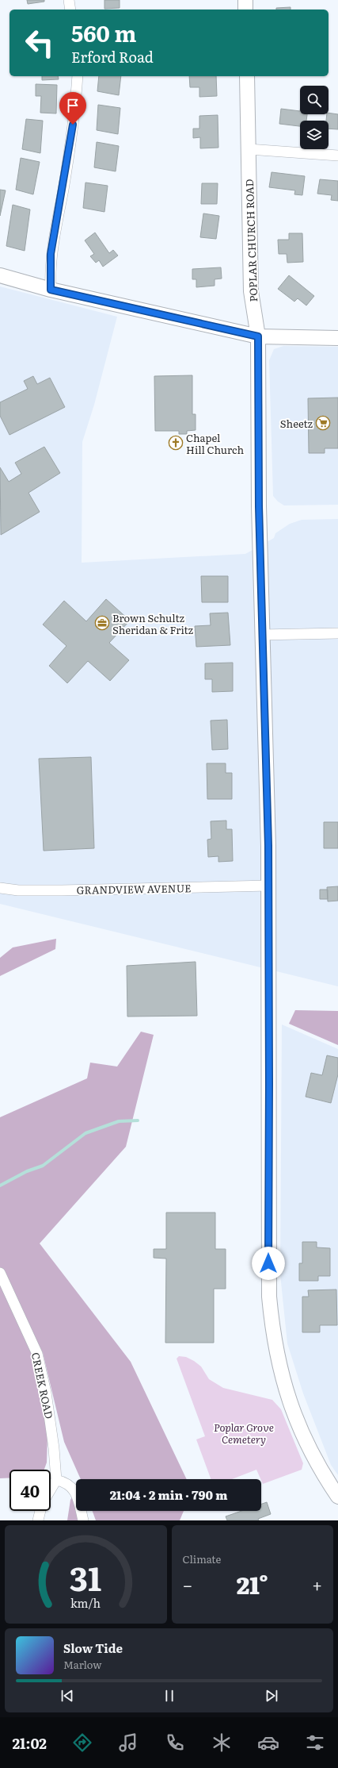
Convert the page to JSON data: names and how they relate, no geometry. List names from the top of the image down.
{
  "streets": {
    "street": ["POPLAR CHURCH ROAD", "GRANDVIEW AVENUE", "CREEK ROAD"]
  },
  "crossings": [
    ["POPLAR CHURCH ROAD", "GRANDVIEW AVENUE"]
  ],
  "parks": ["Poplar Grove Cemetery"],
  "places": {
    "supermarket": ["Sheetz"],
    "church": ["Chapel Hill Church"],
    "office": ["Brown Schultz Sheridan & Fritz"]
  },
  "page": {
    "turn": ["560 m", "Erford Road"],
    "limit": "40",
    "trip": "21:04 · 2 min · 790 m",
    "tile": "Climate",
    "heat": ["−", "21°", "+"],
    "song": ["Slow Tide", "Marlow"],
    "tabs": "21:02",
    "gauge": ["31", "km/h"]
  }
}
